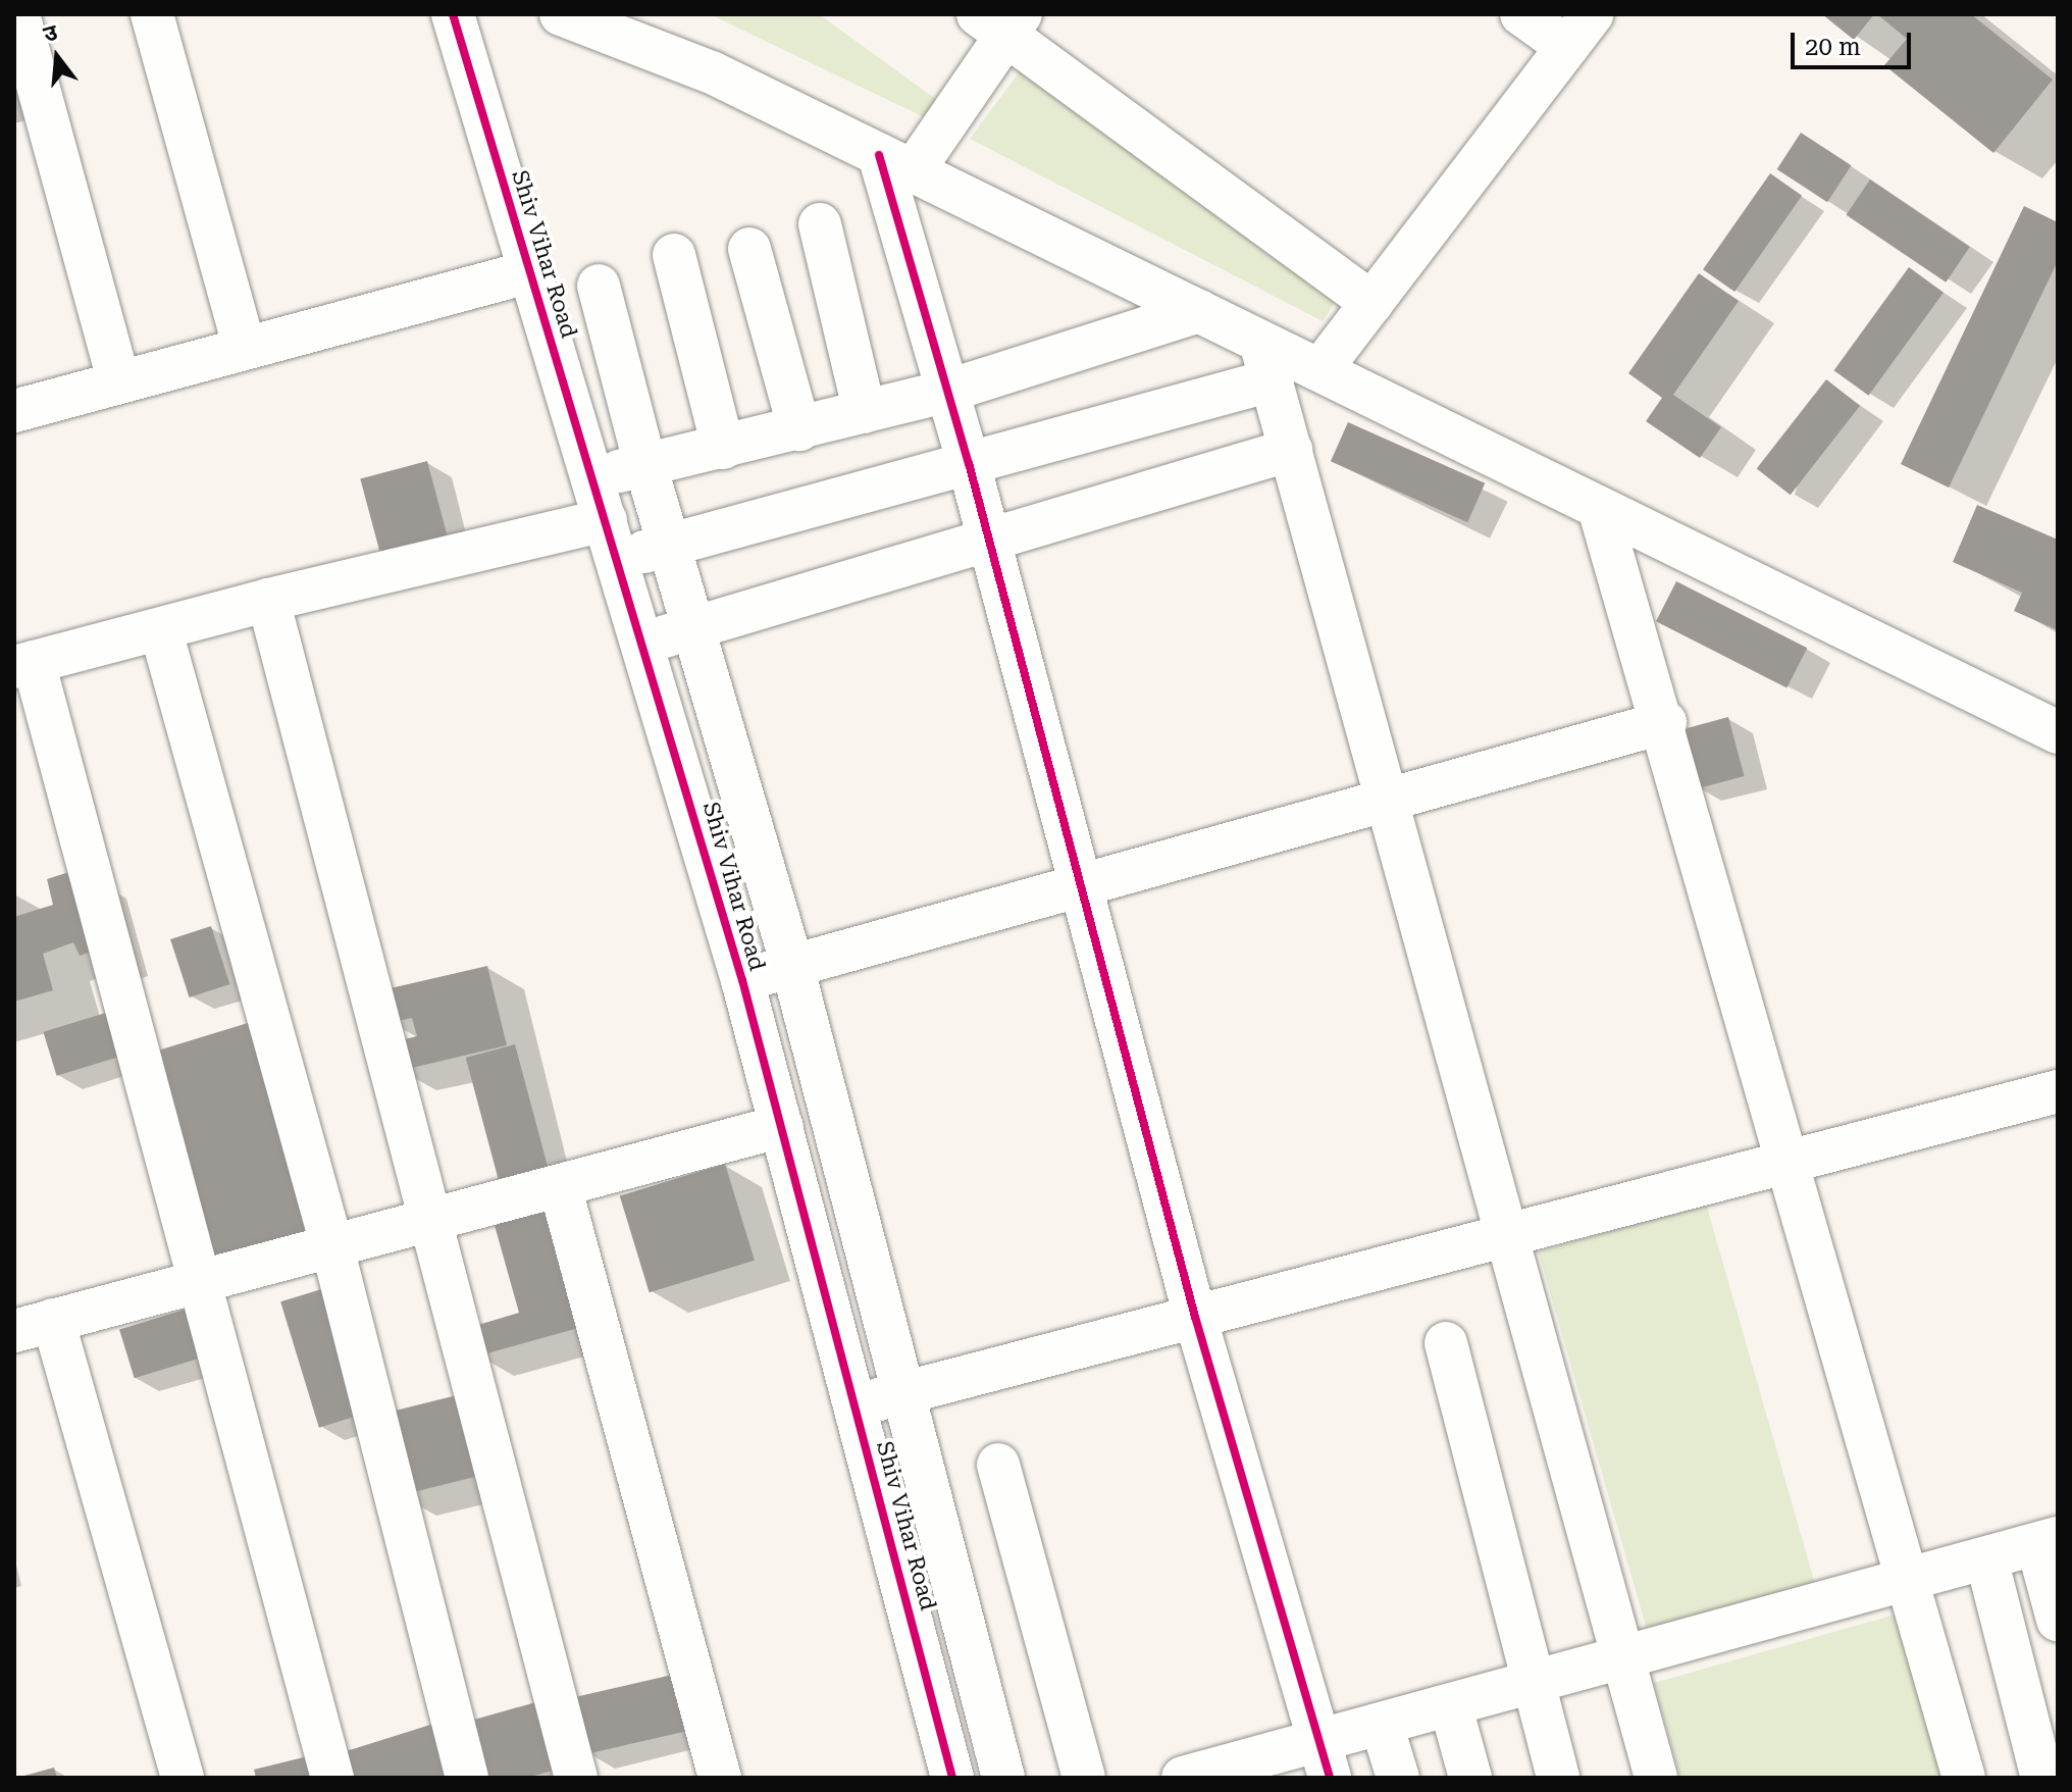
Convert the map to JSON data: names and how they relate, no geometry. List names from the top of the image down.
{
  "streets": {
    "street": ["Shiv Vihar Road"]
  },
  "scale_bar": "20 m",
  "north": "top"
}
